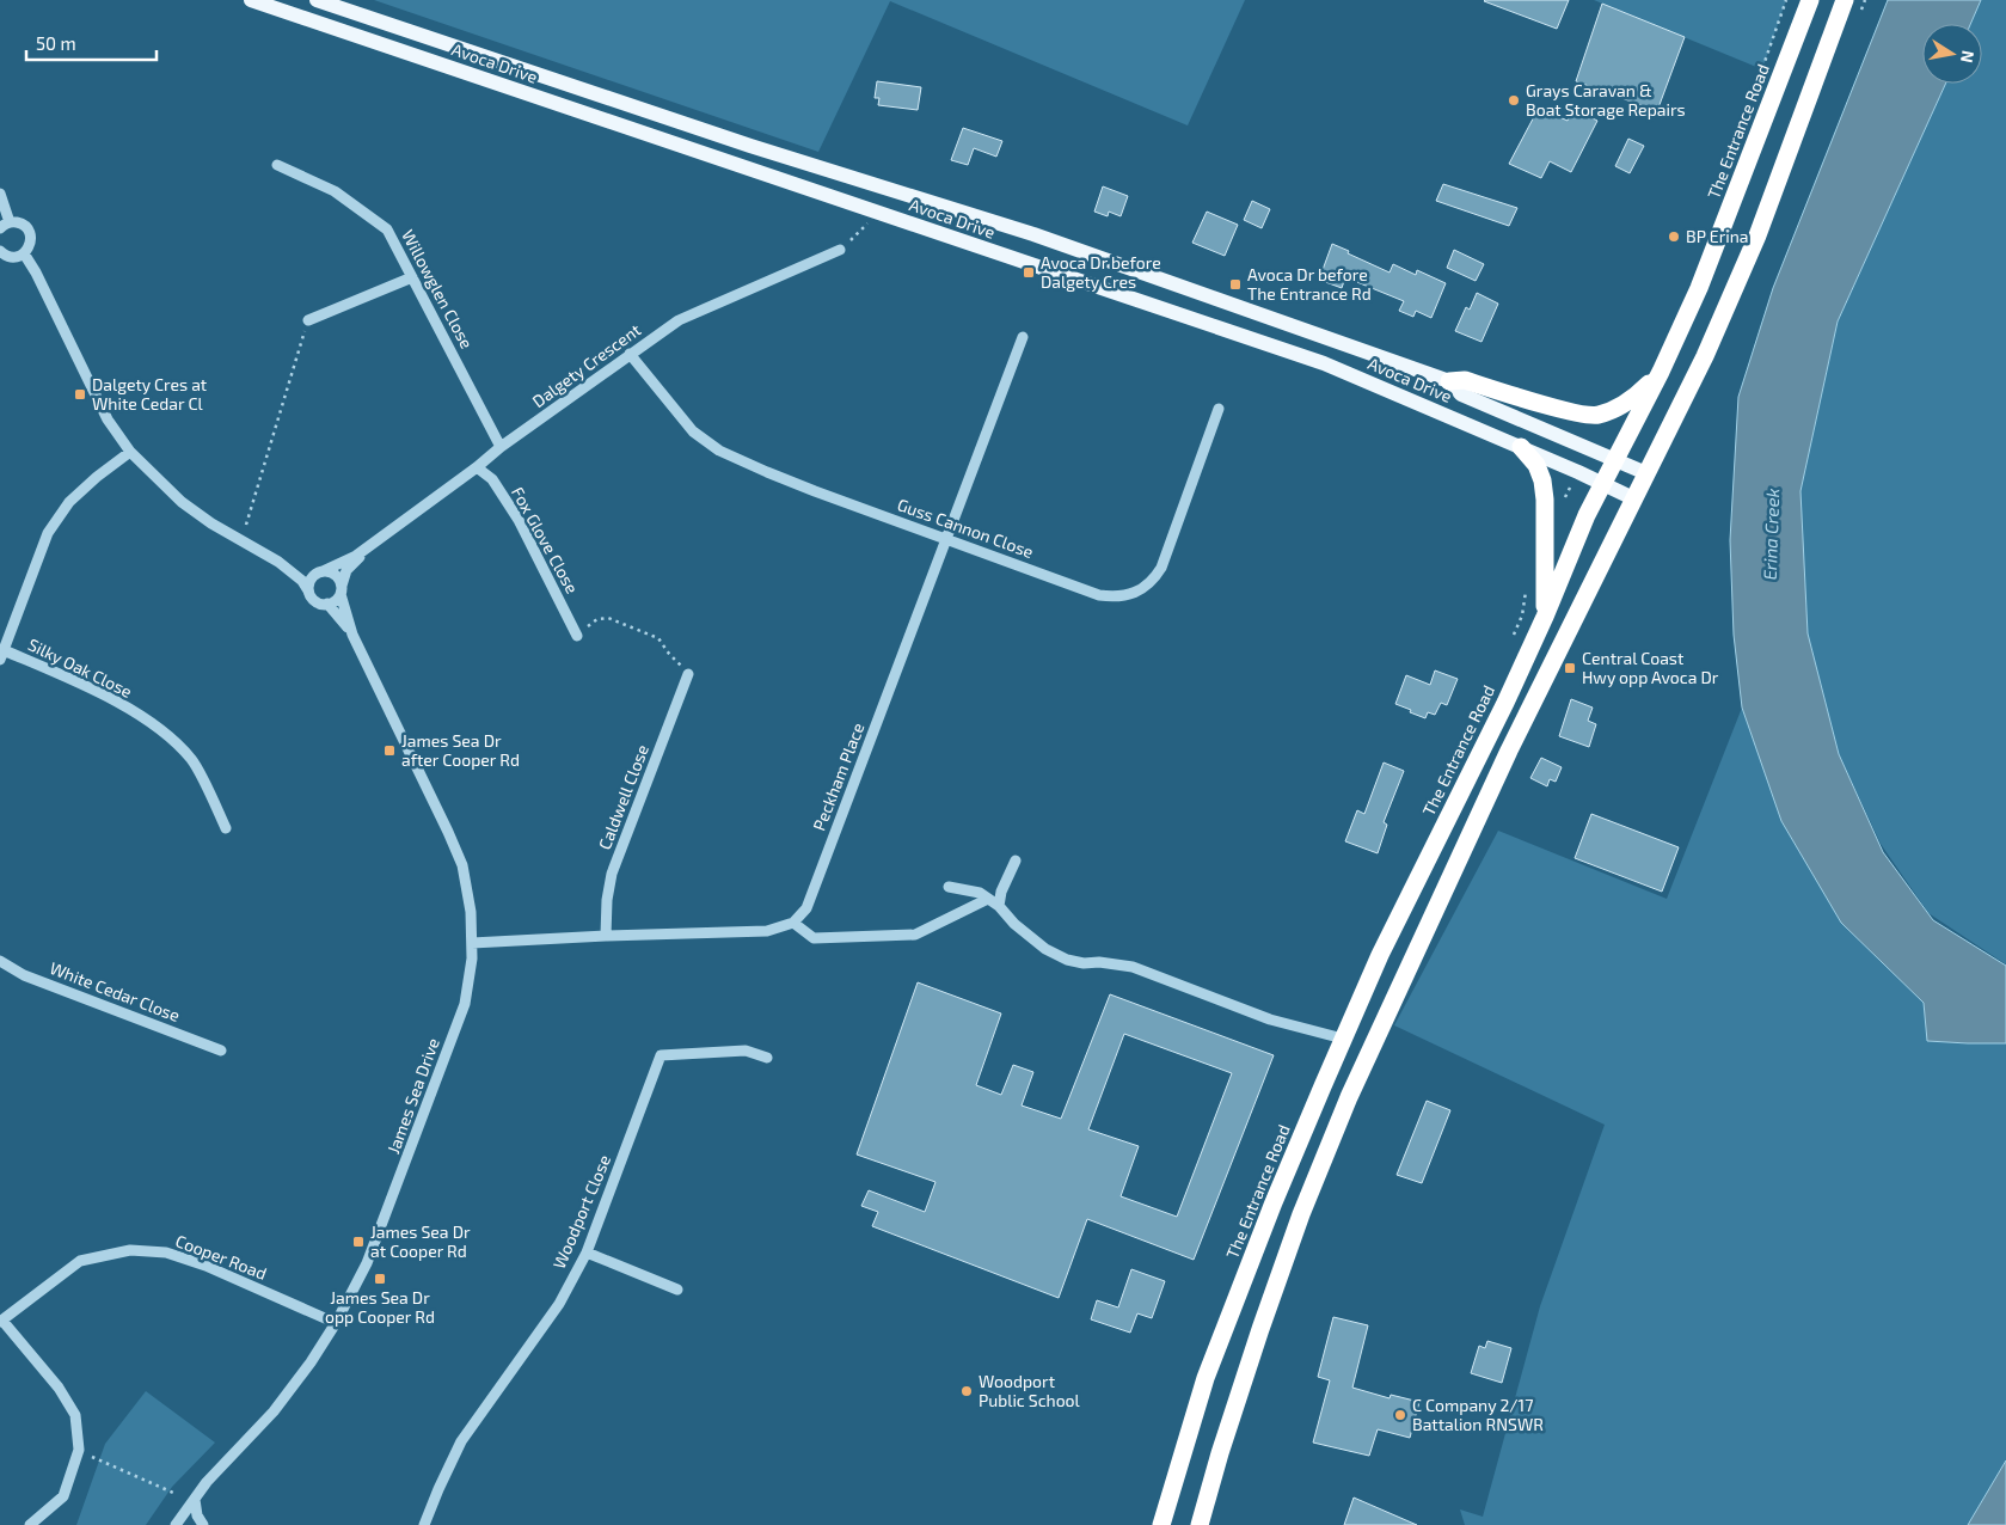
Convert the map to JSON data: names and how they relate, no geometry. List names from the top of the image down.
{
  "streets": {
    "highway": ["The Entrance Road"],
    "main road": ["Avoca Drive"],
    "street": [
      "Willowglen Close",
      "Dalgety Crescent",
      "Guss Cannon Close",
      "Fox Glove Close",
      "Silky Oak Close",
      "Peckham Place",
      "Caldwell Close",
      "White Cedar Close",
      "James Sea Drive",
      "Woodport Close",
      "Cooper Road"
    ]
  },
  "crossings": [
    ["Avoca Drive", "The Entrance Road"],
    ["Willowglen Close", "Dalgety Crescent"],
    ["Dalgety Crescent", "Guss Cannon Close"],
    ["Dalgety Crescent", "Fox Glove Close"],
    ["Dalgety Crescent", "James Sea Drive"],
    ["Guss Cannon Close", "Peckham Place"],
    ["James Sea Drive", "Cooper Road"]
  ],
  "water": ["Erina Creek"],
  "places": {
    "other": [
      "Grays Caravan & Boat Storage Repairs",
      "BP Erina",
      "Woodport Public School",
      "C Company 2/17 Battalion RNSWR"
    ],
    "transit": [
      "Avoca Dr before Dalgety Cres",
      "Avoca Dr before The Entrance Rd",
      "Dalgety Cres at White Cedar Cl",
      "Central Coast Hwy opp Avoca Dr",
      "James Sea Dr after Cooper Rd",
      "James Sea Dr at Cooper Rd",
      "James Sea Dr opp Cooper Rd"
    ]
  },
  "scale_bar": "50 m",
  "north": "right"
}
